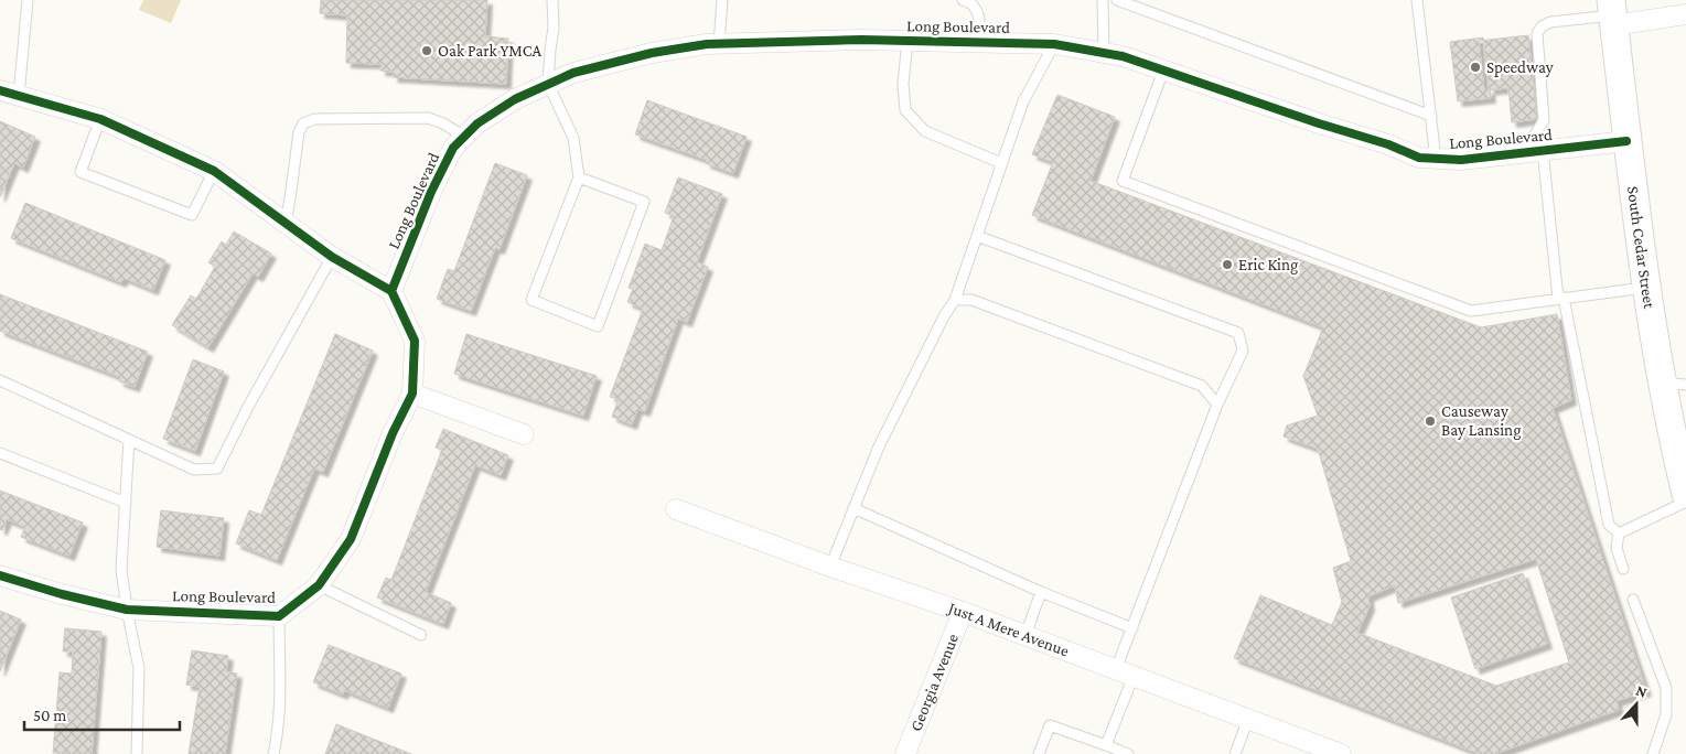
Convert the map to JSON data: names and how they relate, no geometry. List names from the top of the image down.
{
  "streets": {
    "main road": ["South Cedar Street"],
    "street": ["Long Boulevard", "Just A Mere Avenue", "Georgia Avenue"]
  },
  "crossings": [
    ["Long Boulevard", "South Cedar Street"],
    ["Just A Mere Avenue", "Georgia Avenue"]
  ],
  "places": [
    "Oak Park YMCA",
    "Speedway",
    "Eric King",
    "Causeway Bay Lansing"
  ],
  "scale_bar": "50 m",
  "north": "top"
}
